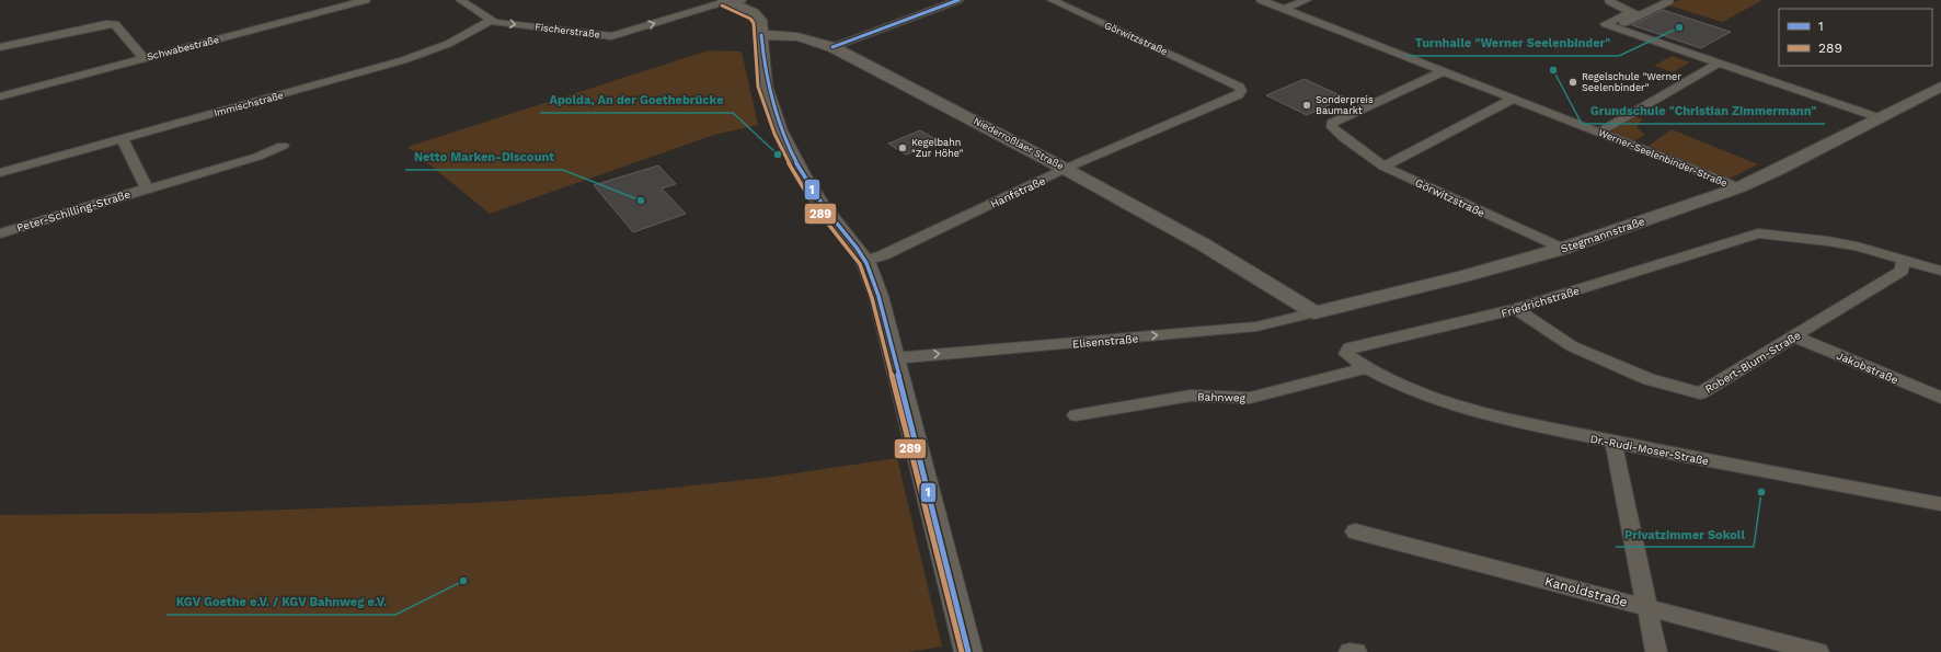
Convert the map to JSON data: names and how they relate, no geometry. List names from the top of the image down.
{
  "streets": {
    "main road": ["Niederroßlaer Straße", "Stegmannstraße"],
    "street": [
      "Fischerstraße",
      "Görwitzstraße",
      "Schwabestraße",
      "Immischstraße",
      "Werner-Seelenbinder-Straße",
      "Hanfstraße",
      "Peter-Schilling-Straße",
      "Friedrichstraße",
      "Elisenstraße",
      "Robert-Blum-Straße",
      "Jakobstraße",
      "Bahnweg",
      "Dr.-Rudi-Moser-Straße",
      "Kanoldstraße"
    ]
  },
  "crossings": [
    ["Fischerstraße", "Immischstraße"],
    ["Görwitzstraße", "Werner-Seelenbinder-Straße"],
    ["Görwitzstraße", "Hanfstraße"],
    ["Görwitzstraße", "Stegmannstraße"],
    ["Immischstraße", "Peter-Schilling-Straße"],
    ["Niederroßlaer Straße", "Hanfstraße"],
    ["Niederroßlaer Straße", "Stegmannstraße"],
    ["Niederroßlaer Straße", "Elisenstraße"],
    ["Werner-Seelenbinder-Straße", "Stegmannstraße"],
    ["Stegmannstraße", "Elisenstraße"],
    ["Friedrichstraße", "Robert-Blum-Straße"],
    ["Friedrichstraße", "Bahnweg"],
    ["Friedrichstraße", "Dr.-Rudi-Moser-Straße"],
    ["Robert-Blum-Straße", "Jakobstraße"],
    ["Bahnweg", "Dr.-Rudi-Moser-Straße"]
  ],
  "one_way": ["Fischerstraße", "Elisenstraße"],
  "places": [
    "Turnhalle \"Werner Seelenbinder\"",
    "Grundschule \"Christian Zimmermann\"",
    "Regelschule \"Werner Seelenbinder\"",
    "Sonderpreis Baumarkt",
    "Kegelbahn \"Zur Höhe\"",
    "Apolda, An der Goethebrücke",
    "Netto Marken-Discount",
    "Privatzimmer Sokoll",
    "KGV Goethe e.V. / KGV Bahnweg e.V."
  ],
  "lines": ["transit line 1", "transit line 289"],
  "legend": ["1", "289"]
}
